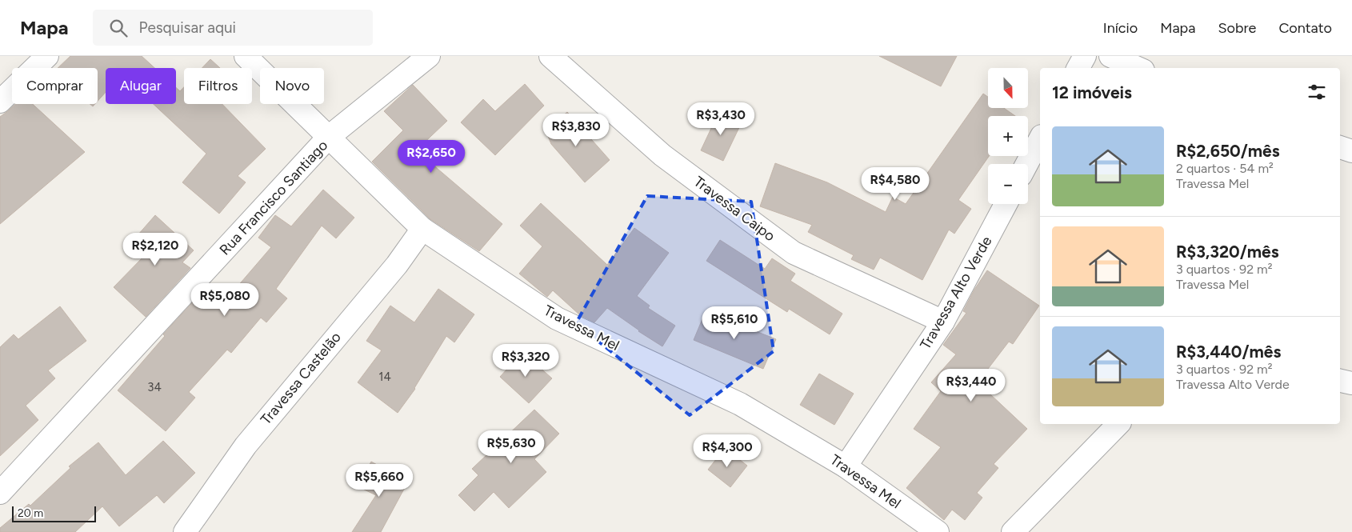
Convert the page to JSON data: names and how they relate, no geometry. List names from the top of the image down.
{
  "streets": {
    "street": [
      "Rua Francisco Santiago",
      "Travessa Caipo",
      "Travessa Alto Verde",
      "Travessa Mel",
      "Travessa Castelão"
    ]
  },
  "crossings": [
    ["Rua Francisco Santiago", "Travessa Mel"],
    ["Travessa Caipo", "Travessa Alto Verde"],
    ["Travessa Alto Verde", "Travessa Mel"],
    ["Travessa Mel", "Travessa Castelão"]
  ],
  "house_numbers": ["14", "34"],
  "scale_bar": "20 m",
  "north": "bottom",
  "page": {
    "header": "Mapa",
    "search": "Pesquisar aqui",
    "nav": [
      "Início",
      "Mapa",
      "Sobre",
      "Contato"
    ],
    "map_buttons": ["+", "−"],
    "chip": [
      "Comprar",
      "Alugar",
      "Filtros",
      "Novo"
    ],
    "heading": "12 imóveis",
    "price": [
      "R$3,430",
      "R$3,830",
      "R$2,650",
      "R$4,580",
      "R$2,120",
      "R$5,080",
      "R$5,610",
      "R$3,320",
      "R$3,440",
      "R$5,630",
      "R$4,300",
      "R$5,660"
    ],
    "list": [
      {
        "name": "R$2,650/mês",
        "note": "2 quartos · 54 m² · Travessa Mel"
      },
      {
        "name": "R$3,320/mês",
        "note": "3 quartos · 92 m² · Travessa Mel"
      },
      {
        "name": "R$3,440/mês",
        "note": "3 quartos · 92 m² · Travessa Alto Verde"
      }
    ],
    "scale": "20 m"
  }
}
